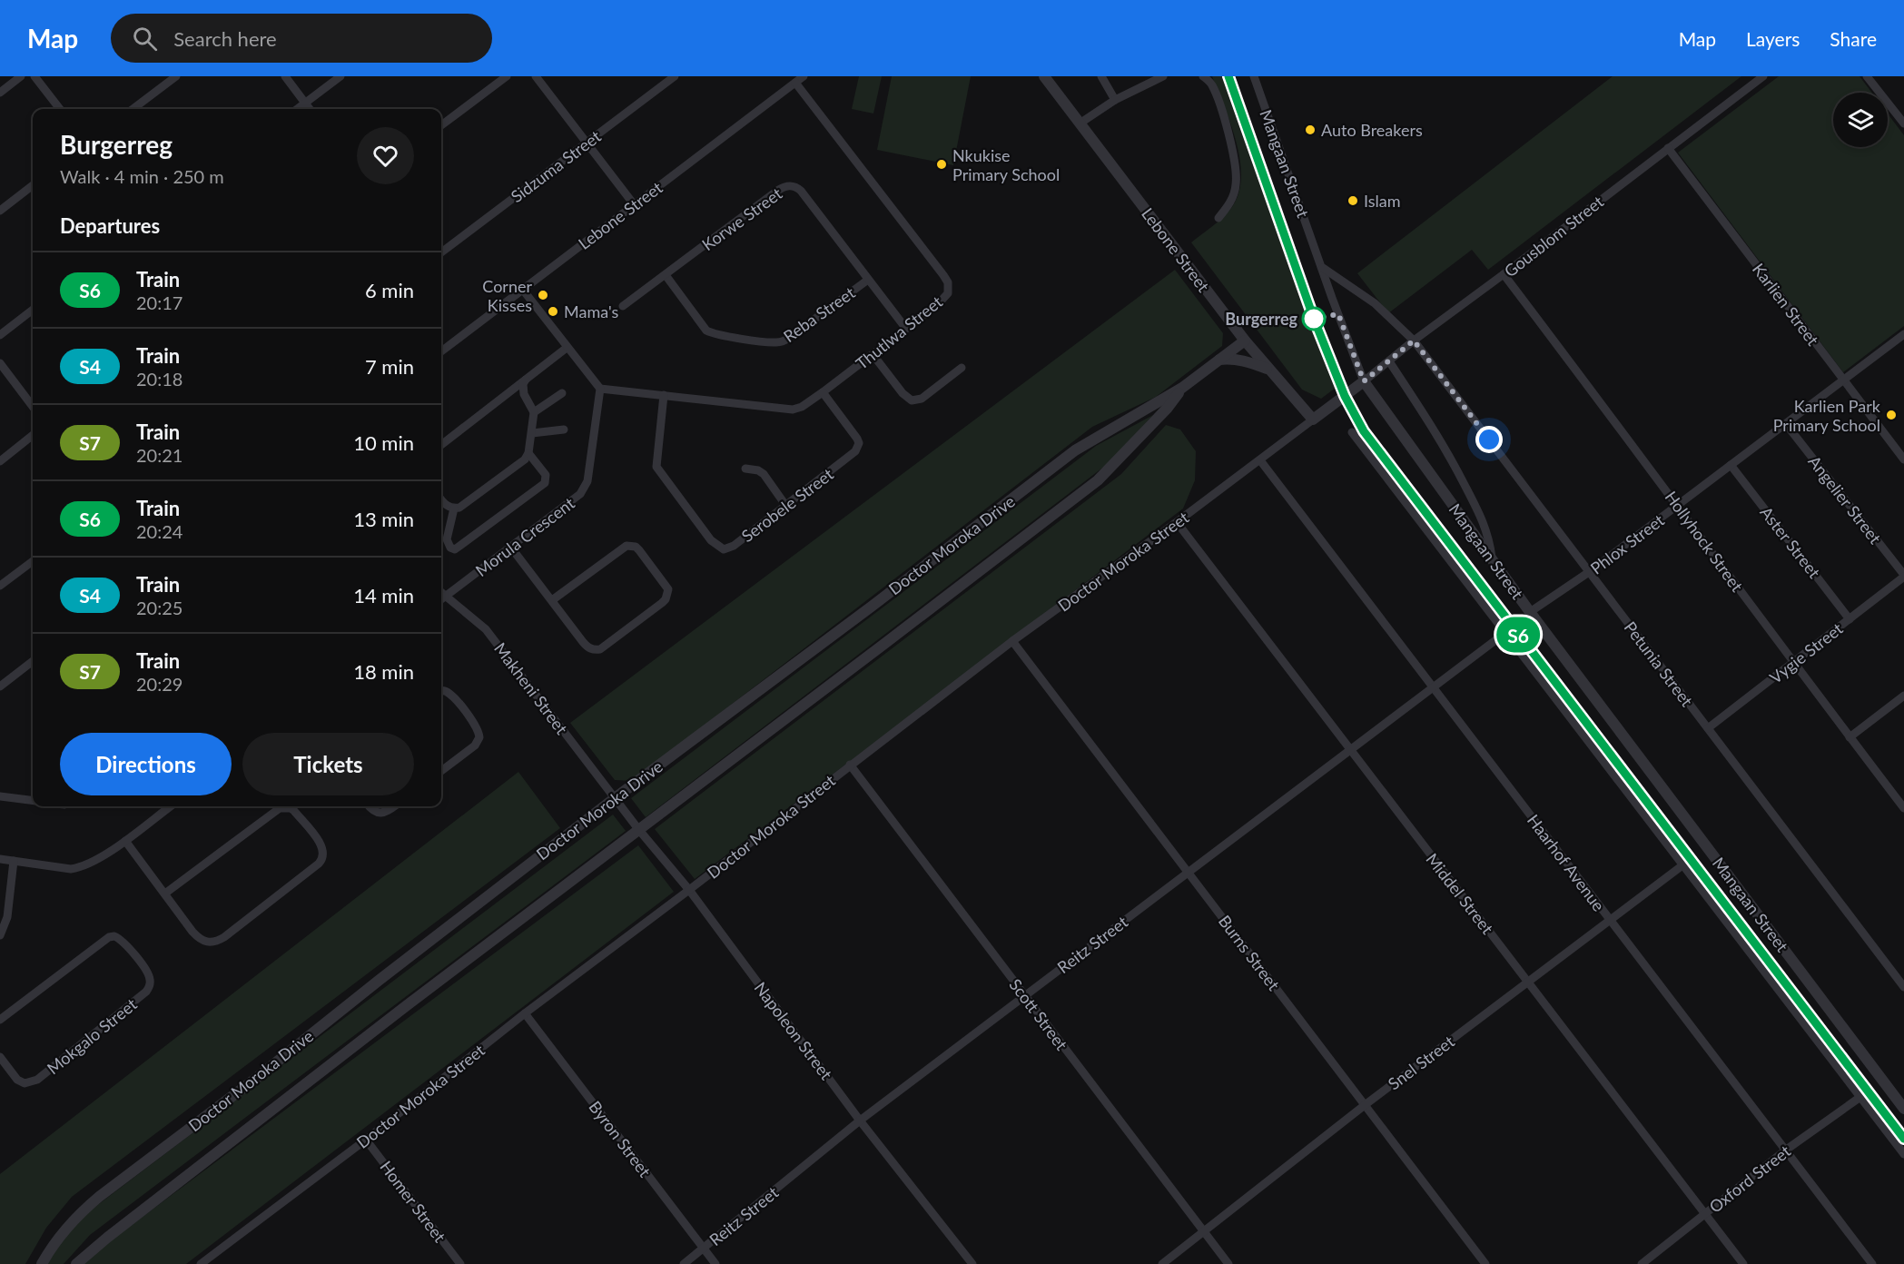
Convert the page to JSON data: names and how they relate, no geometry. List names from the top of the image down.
{
  "streets": {
    "street": [
      "Mangaan Street",
      "Sidzuma Street",
      "Lebone Street",
      "Korwe Street",
      "Gousblom Street",
      "Karlien Street",
      "Reba Street",
      "Thutlwa Street",
      "Angelier Street",
      "Serobele Street",
      "Morula Crescent",
      "Hollyhock Street",
      "Aster Street",
      "Phlox Street",
      "Doctor Moroka Drive",
      "Doctor Moroka Street",
      "Vygie Street",
      "Petunia Street",
      "Makheni Street",
      "Haarhof Avenue",
      "Middel Street",
      "Reitz Street",
      "Burns Street",
      "Scott Street",
      "Napoleon Street",
      "Mokgalo Street",
      "Snel Street",
      "Byron Street",
      "Oxford Street",
      "Homer Street"
    ]
  },
  "crossings": [
    ["Mangaan Street", "Gousblom Street"],
    ["Mangaan Street", "Phlox Street"],
    ["Mangaan Street", "Petunia Street"],
    ["Lebone Street", "Thutlwa Street"],
    ["Lebone Street", "Doctor Moroka Drive"],
    ["Lebone Street", "Doctor Moroka Street"],
    ["Korwe Street", "Reba Street"],
    ["Korwe Street", "Thutlwa Street"],
    ["Gousblom Street", "Karlien Street"],
    ["Gousblom Street", "Hollyhock Street"],
    ["Gousblom Street", "Doctor Moroka Street"],
    ["Gousblom Street", "Petunia Street"],
    ["Karlien Street", "Phlox Street"],
    ["Thutlwa Street", "Serobele Street"],
    ["Thutlwa Street", "Morula Crescent"],
    ["Angelier Street", "Phlox Street"],
    ["Angelier Street", "Vygie Street"],
    ["Morula Crescent", "Makheni Street"],
    ["Hollyhock Street", "Phlox Street"],
    ["Hollyhock Street", "Vygie Street"],
    ["Aster Street", "Phlox Street"],
    ["Aster Street", "Vygie Street"],
    ["Phlox Street", "Petunia Street"],
    ["Doctor Moroka Drive", "Makheni Street"],
    ["Doctor Moroka Drive", "Napoleon Street"],
    ["Doctor Moroka Street", "Haarhof Avenue"],
    ["Doctor Moroka Street", "Middel Street"],
    ["Doctor Moroka Street", "Burns Street"],
    ["Doctor Moroka Street", "Scott Street"],
    ["Doctor Moroka Street", "Napoleon Street"],
    ["Doctor Moroka Street", "Byron Street"],
    ["Doctor Moroka Street", "Homer Street"],
    ["Vygie Street", "Petunia Street"],
    ["Makheni Street", "Napoleon Street"],
    ["Haarhof Avenue", "Reitz Street"],
    ["Haarhof Avenue", "Snel Street"],
    ["Haarhof Avenue", "Oxford Street"],
    ["Middel Street", "Reitz Street"],
    ["Middel Street", "Snel Street"],
    ["Middel Street", "Oxford Street"],
    ["Reitz Street", "Burns Street"],
    ["Reitz Street", "Scott Street"],
    ["Reitz Street", "Napoleon Street"],
    ["Reitz Street", "Byron Street"],
    ["Burns Street", "Snel Street"],
    ["Scott Street", "Snel Street"]
  ],
  "places": [
    "Auto Breakers",
    "Nkukise Primary School",
    "Islam",
    "Corner Kisses",
    "Mama's",
    "Burgerreg",
    "Karlien Park Primary School"
  ],
  "page": {
    "header": "Map",
    "search": "Search here",
    "nav": ["Map", "Layers", "Share"],
    "on_map": "S6",
    "heading": [
      ["Burgerreg", "Walk · 4 min · 250 m"],
      "Departures"
    ],
    "list": [
      {
        "mark": "S6",
        "name": "Train",
        "note": "20:17",
        "value": "6 min"
      },
      {
        "mark": "S4",
        "name": "Train",
        "note": "20:18",
        "value": "7 min"
      },
      {
        "mark": "S7",
        "name": "Train",
        "note": "20:21",
        "value": "10 min"
      },
      {
        "mark": "S6",
        "name": "Train",
        "note": "20:24",
        "value": "13 min"
      },
      {
        "mark": "S4",
        "name": "Train",
        "note": "20:25",
        "value": "14 min"
      },
      {
        "mark": "S7",
        "name": "Train",
        "note": "20:29",
        "value": "18 min"
      }
    ],
    "buttons": ["Directions", "Tickets"]
  }
}
